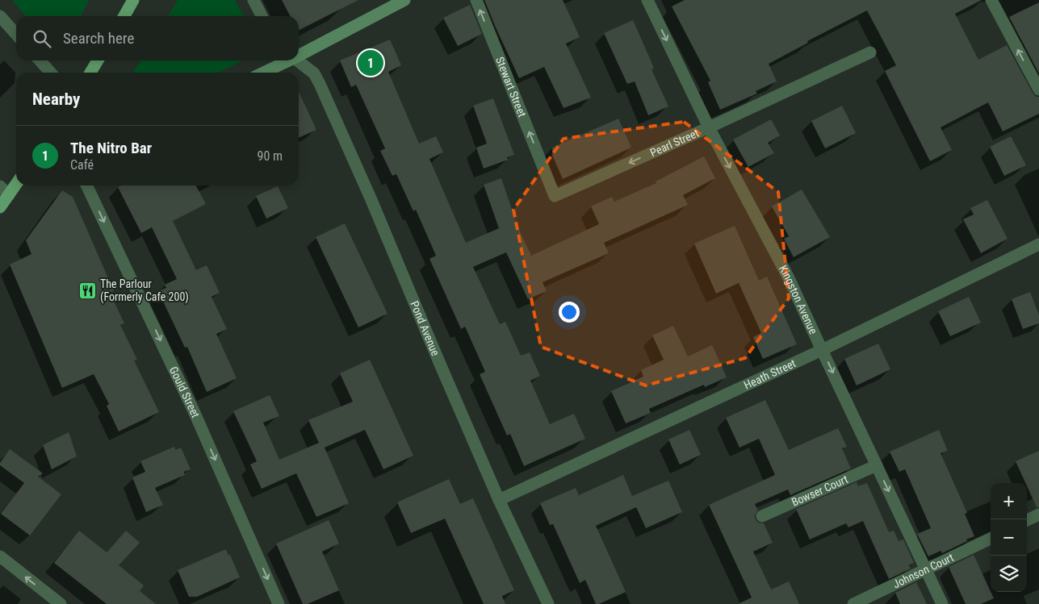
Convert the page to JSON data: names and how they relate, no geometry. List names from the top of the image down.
{
  "streets": {
    "street": [
      "Stewart Street",
      "Pearl Street",
      "Kingston Avenue",
      "Pond Avenue",
      "Heath Street",
      "Gould Street",
      "Bowser Court",
      "Johnson Court"
    ]
  },
  "crossings": [
    ["Stewart Street", "Pearl Street"],
    ["Pearl Street", "Kingston Avenue"],
    ["Kingston Avenue", "Heath Street"],
    ["Kingston Avenue", "Bowser Court"],
    ["Kingston Avenue", "Johnson Court"],
    ["Pond Avenue", "Heath Street"]
  ],
  "one_way": [
    "Stewart Street",
    "Pearl Street",
    "Kingston Avenue",
    "Gould Street"
  ],
  "places": {
    "restaurant": ["The Parlour (Formerly Cafe 200)"]
  },
  "page": {
    "search": "Search here",
    "pins": "1",
    "heading": "Nearby",
    "list": [
      {
        "mark": "1",
        "name": "The Nitro Bar",
        "note": "Café",
        "value": "90 m"
      }
    ],
    "map_buttons": ["+", "−"]
  }
}
